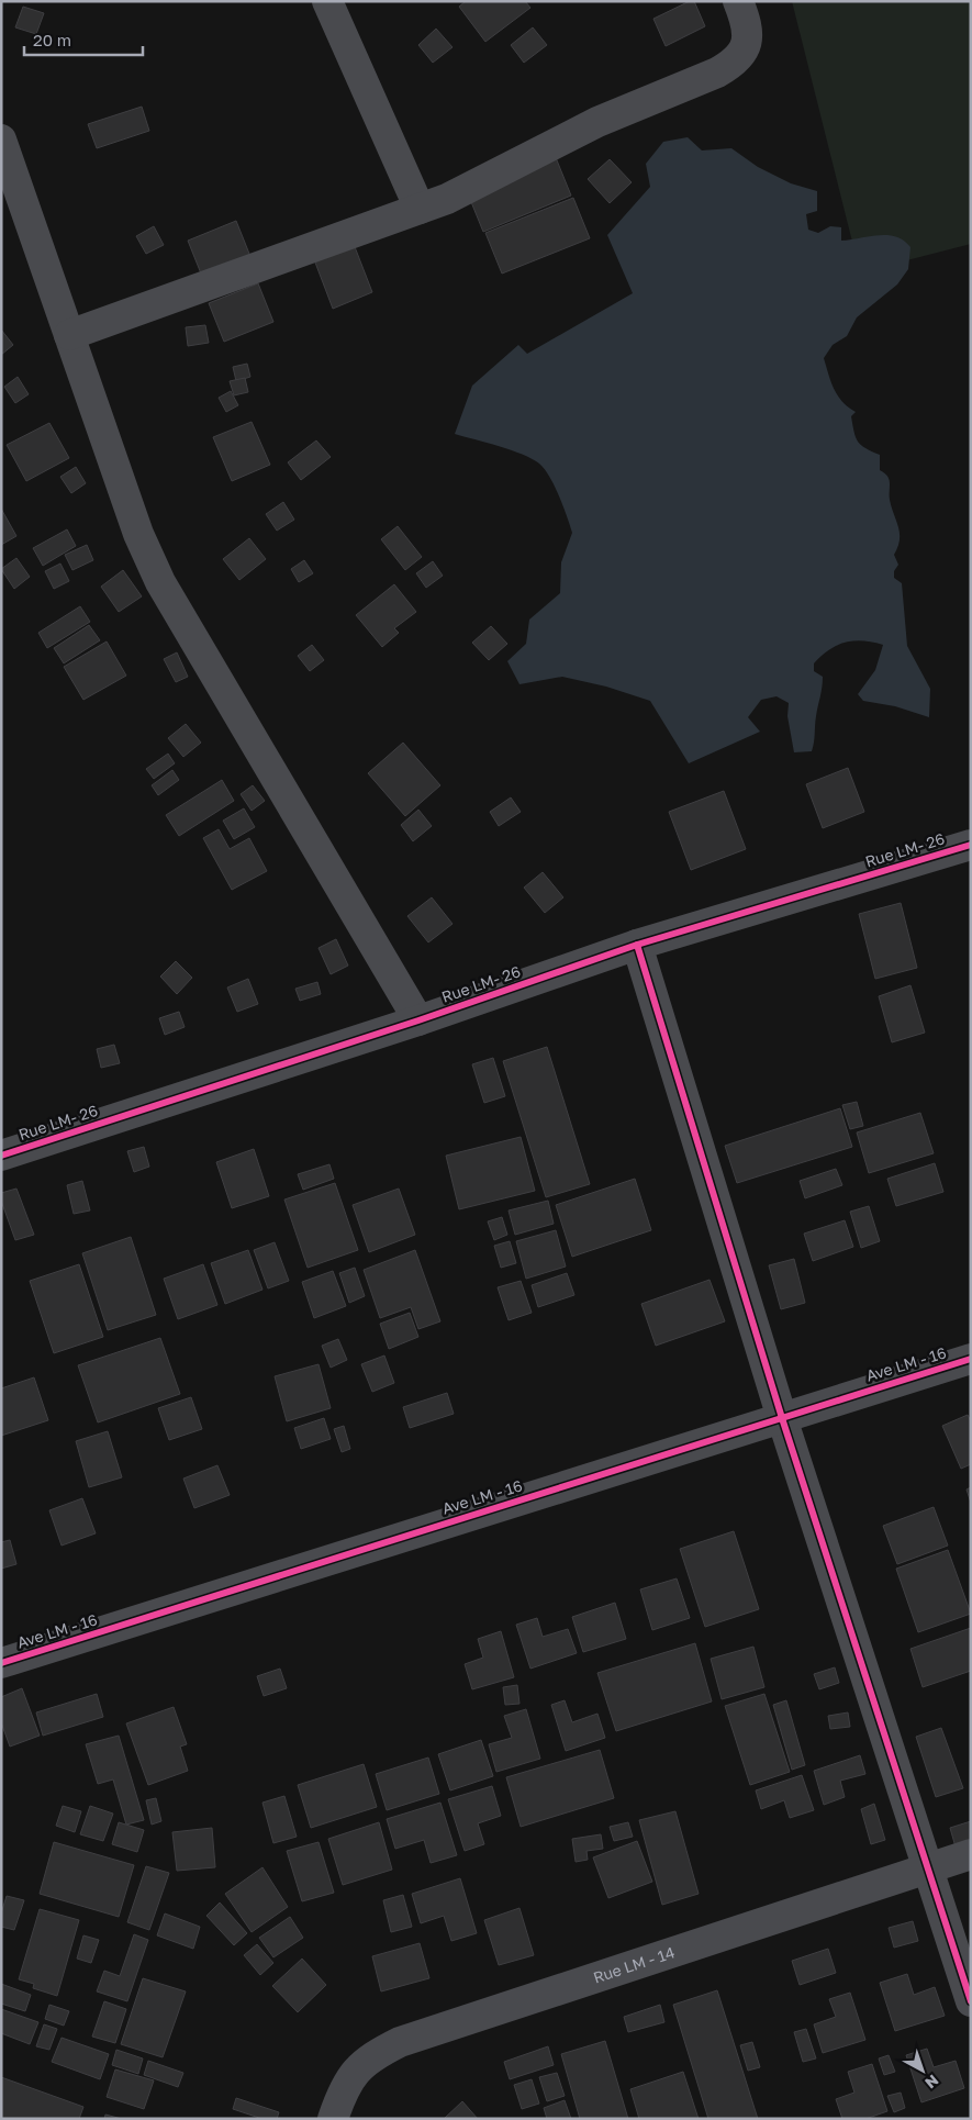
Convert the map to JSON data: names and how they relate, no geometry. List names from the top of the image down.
{
  "streets": {
    "street": ["Rue LM- 26", "Ave LM - 16", "Rue LM - 14"]
  },
  "scale_bar": "20 m",
  "north": "bottom right"
}
